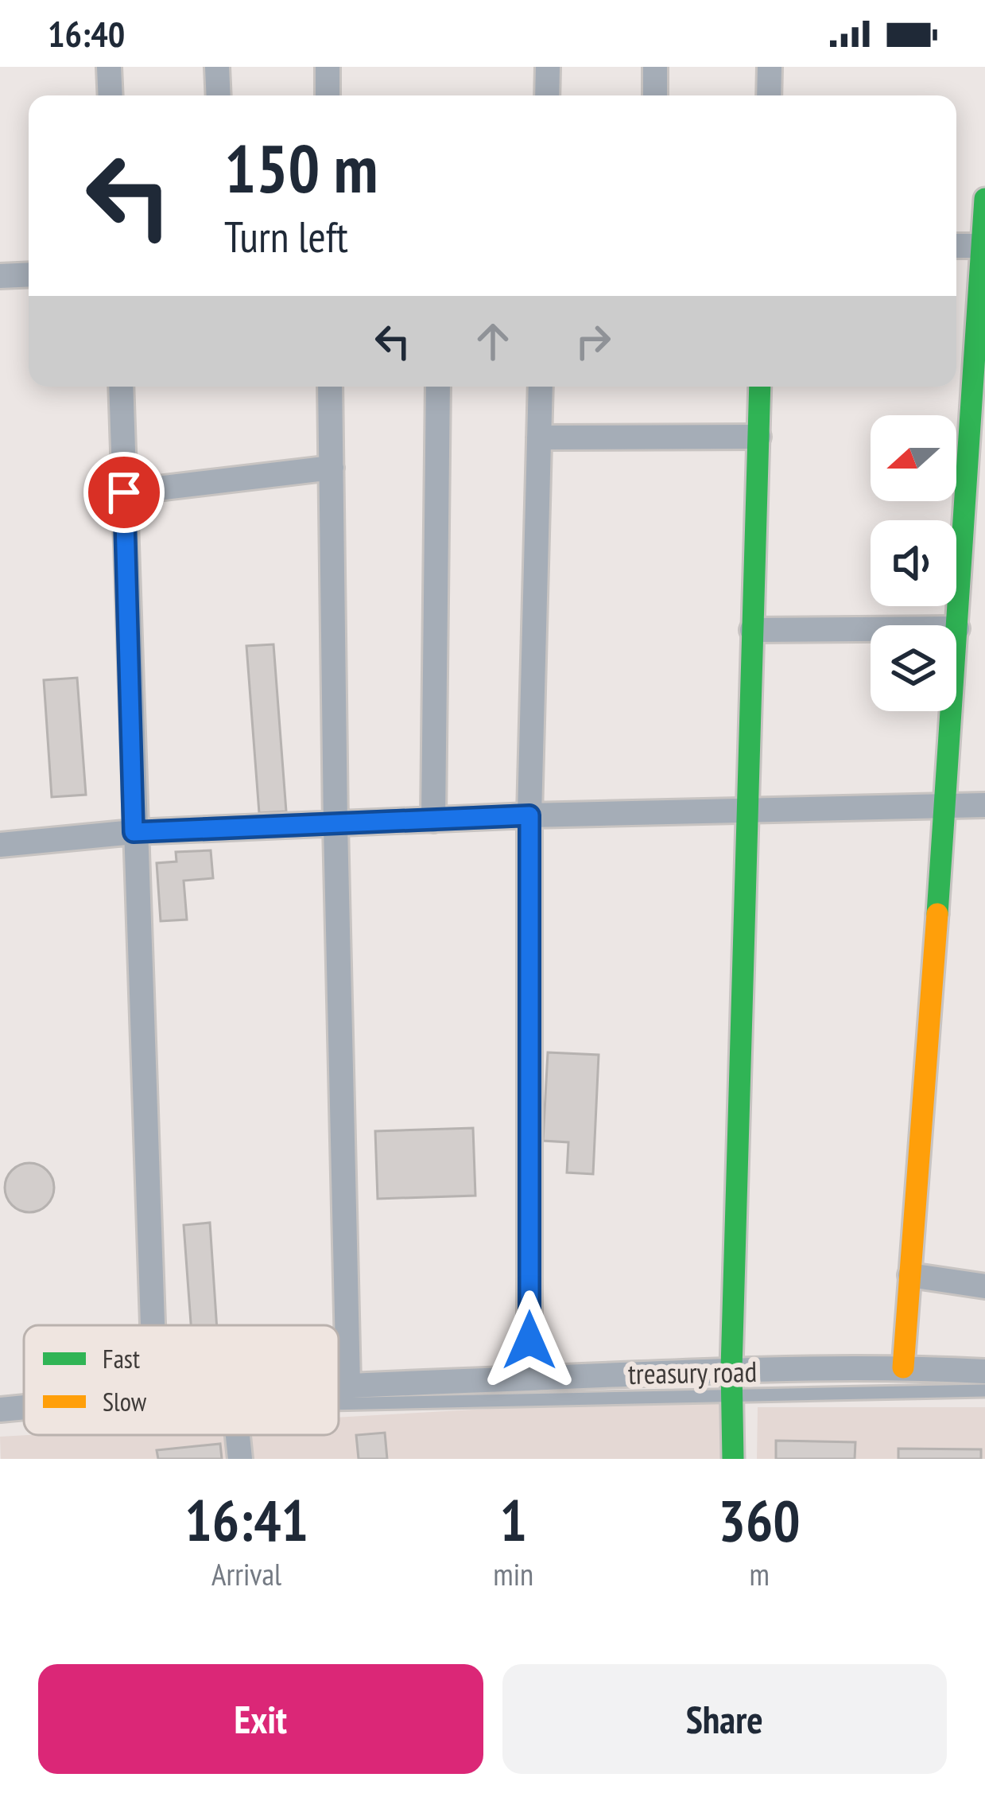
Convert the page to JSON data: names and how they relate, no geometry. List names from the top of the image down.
{
  "streets": {
    "lane": ["treasury road"]
  },
  "legend": ["Fast", "Slow"],
  "north": "left",
  "page": {
    "status": "16:40",
    "turn": ["150 m", "Turn left"],
    "eta": [
      "16:41",
      "Arrival",
      "1",
      "min",
      "360",
      "m"
    ],
    "buttons": ["Exit", "Share"]
  }
}
